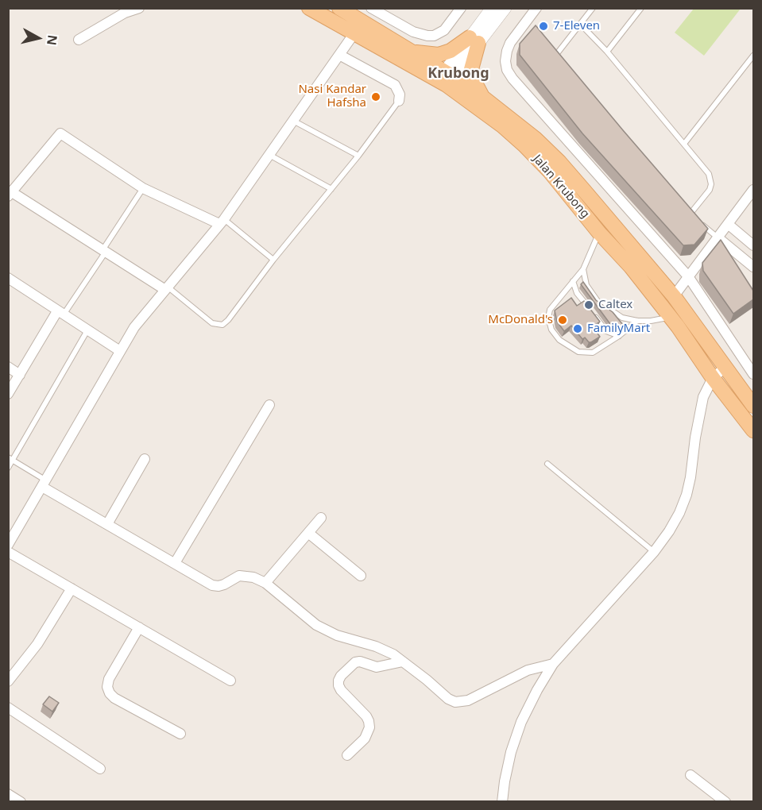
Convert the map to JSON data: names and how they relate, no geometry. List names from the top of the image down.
{
  "streets": {
    "main road": ["Jalan Krubong"]
  },
  "districts": ["Krubong"],
  "places": [
    "7-Eleven",
    "Nasi Kandar Hafsha",
    "Caltex",
    "McDonald's",
    "FamilyMart"
  ],
  "north": "right"
}
